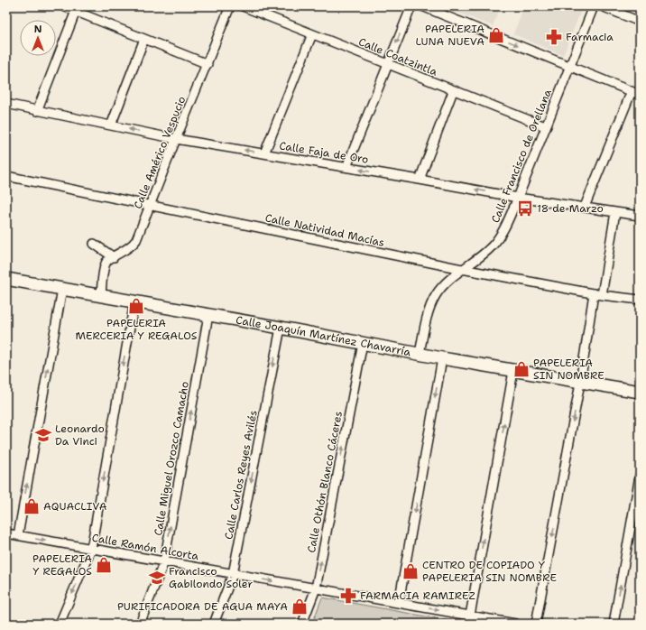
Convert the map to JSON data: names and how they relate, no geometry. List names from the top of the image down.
{
  "streets": {
    "street": [
      "Calle Coatzintla",
      "Calle Américo Vespucio",
      "Calle Faja de Oro",
      "Calle Francisco de Orellana",
      "Calle Natividad Macías",
      "Calle Joaquín Martínez Chavarría",
      "Calle Miguel Orozco Camacho",
      "Calle Carlos Reyes Avilés",
      "Calle Othón Blanco Cáceres",
      "Calle Ramón Alcorta"
    ]
  },
  "crossings": [
    ["Calle Coatzintla", "Calle Francisco de Orellana"],
    ["Calle Américo Vespucio", "Calle Faja de Oro"],
    ["Calle Américo Vespucio", "Calle Natividad Macías"],
    ["Calle Américo Vespucio", "Calle Joaquín Martínez Chavarría"],
    ["Calle Faja de Oro", "Calle Francisco de Orellana"],
    ["Calle Francisco de Orellana", "Calle Natividad Macías"],
    ["Calle Francisco de Orellana", "Calle Joaquín Martínez Chavarría"],
    ["Calle Joaquín Martínez Chavarría", "Calle Miguel Orozco Camacho"],
    ["Calle Joaquín Martínez Chavarría", "Calle Carlos Reyes Avilés"],
    ["Calle Joaquín Martínez Chavarría", "Calle Othón Blanco Cáceres"],
    ["Calle Miguel Orozco Camacho", "Calle Ramón Alcorta"],
    ["Calle Carlos Reyes Avilés", "Calle Ramón Alcorta"],
    ["Calle Othón Blanco Cáceres", "Calle Ramón Alcorta"]
  ],
  "one_way": [
    "Calle Faja de Oro",
    "Calle Miguel Orozco Camacho",
    "Calle Carlos Reyes Avilés",
    "Calle Othón Blanco Cáceres",
    "Calle Ramón Alcorta"
  ],
  "places": {
    "shop": [
      "PAPELERIA LUNA NUEVA",
      "PAPELERIA MERCERIA Y REGALOS",
      "PAPELERIA SIN NOMBRE",
      "AQUACLIVA",
      "PAPELERIA Y REGALOS",
      "CENTRO DE COPIADO Y PAPELERIA SIN NOMBRE",
      "PURIFICADORA DE AGUA MAYA"
    ],
    "pharmacy": ["Farmacia", "FARMACIA RAMIREZ"],
    "bus stop": ["18 de Marzo"],
    "school or university": ["Leonardo Da Vinci", "Francisco Gabilondo Soler"]
  },
  "north": "top"
}
